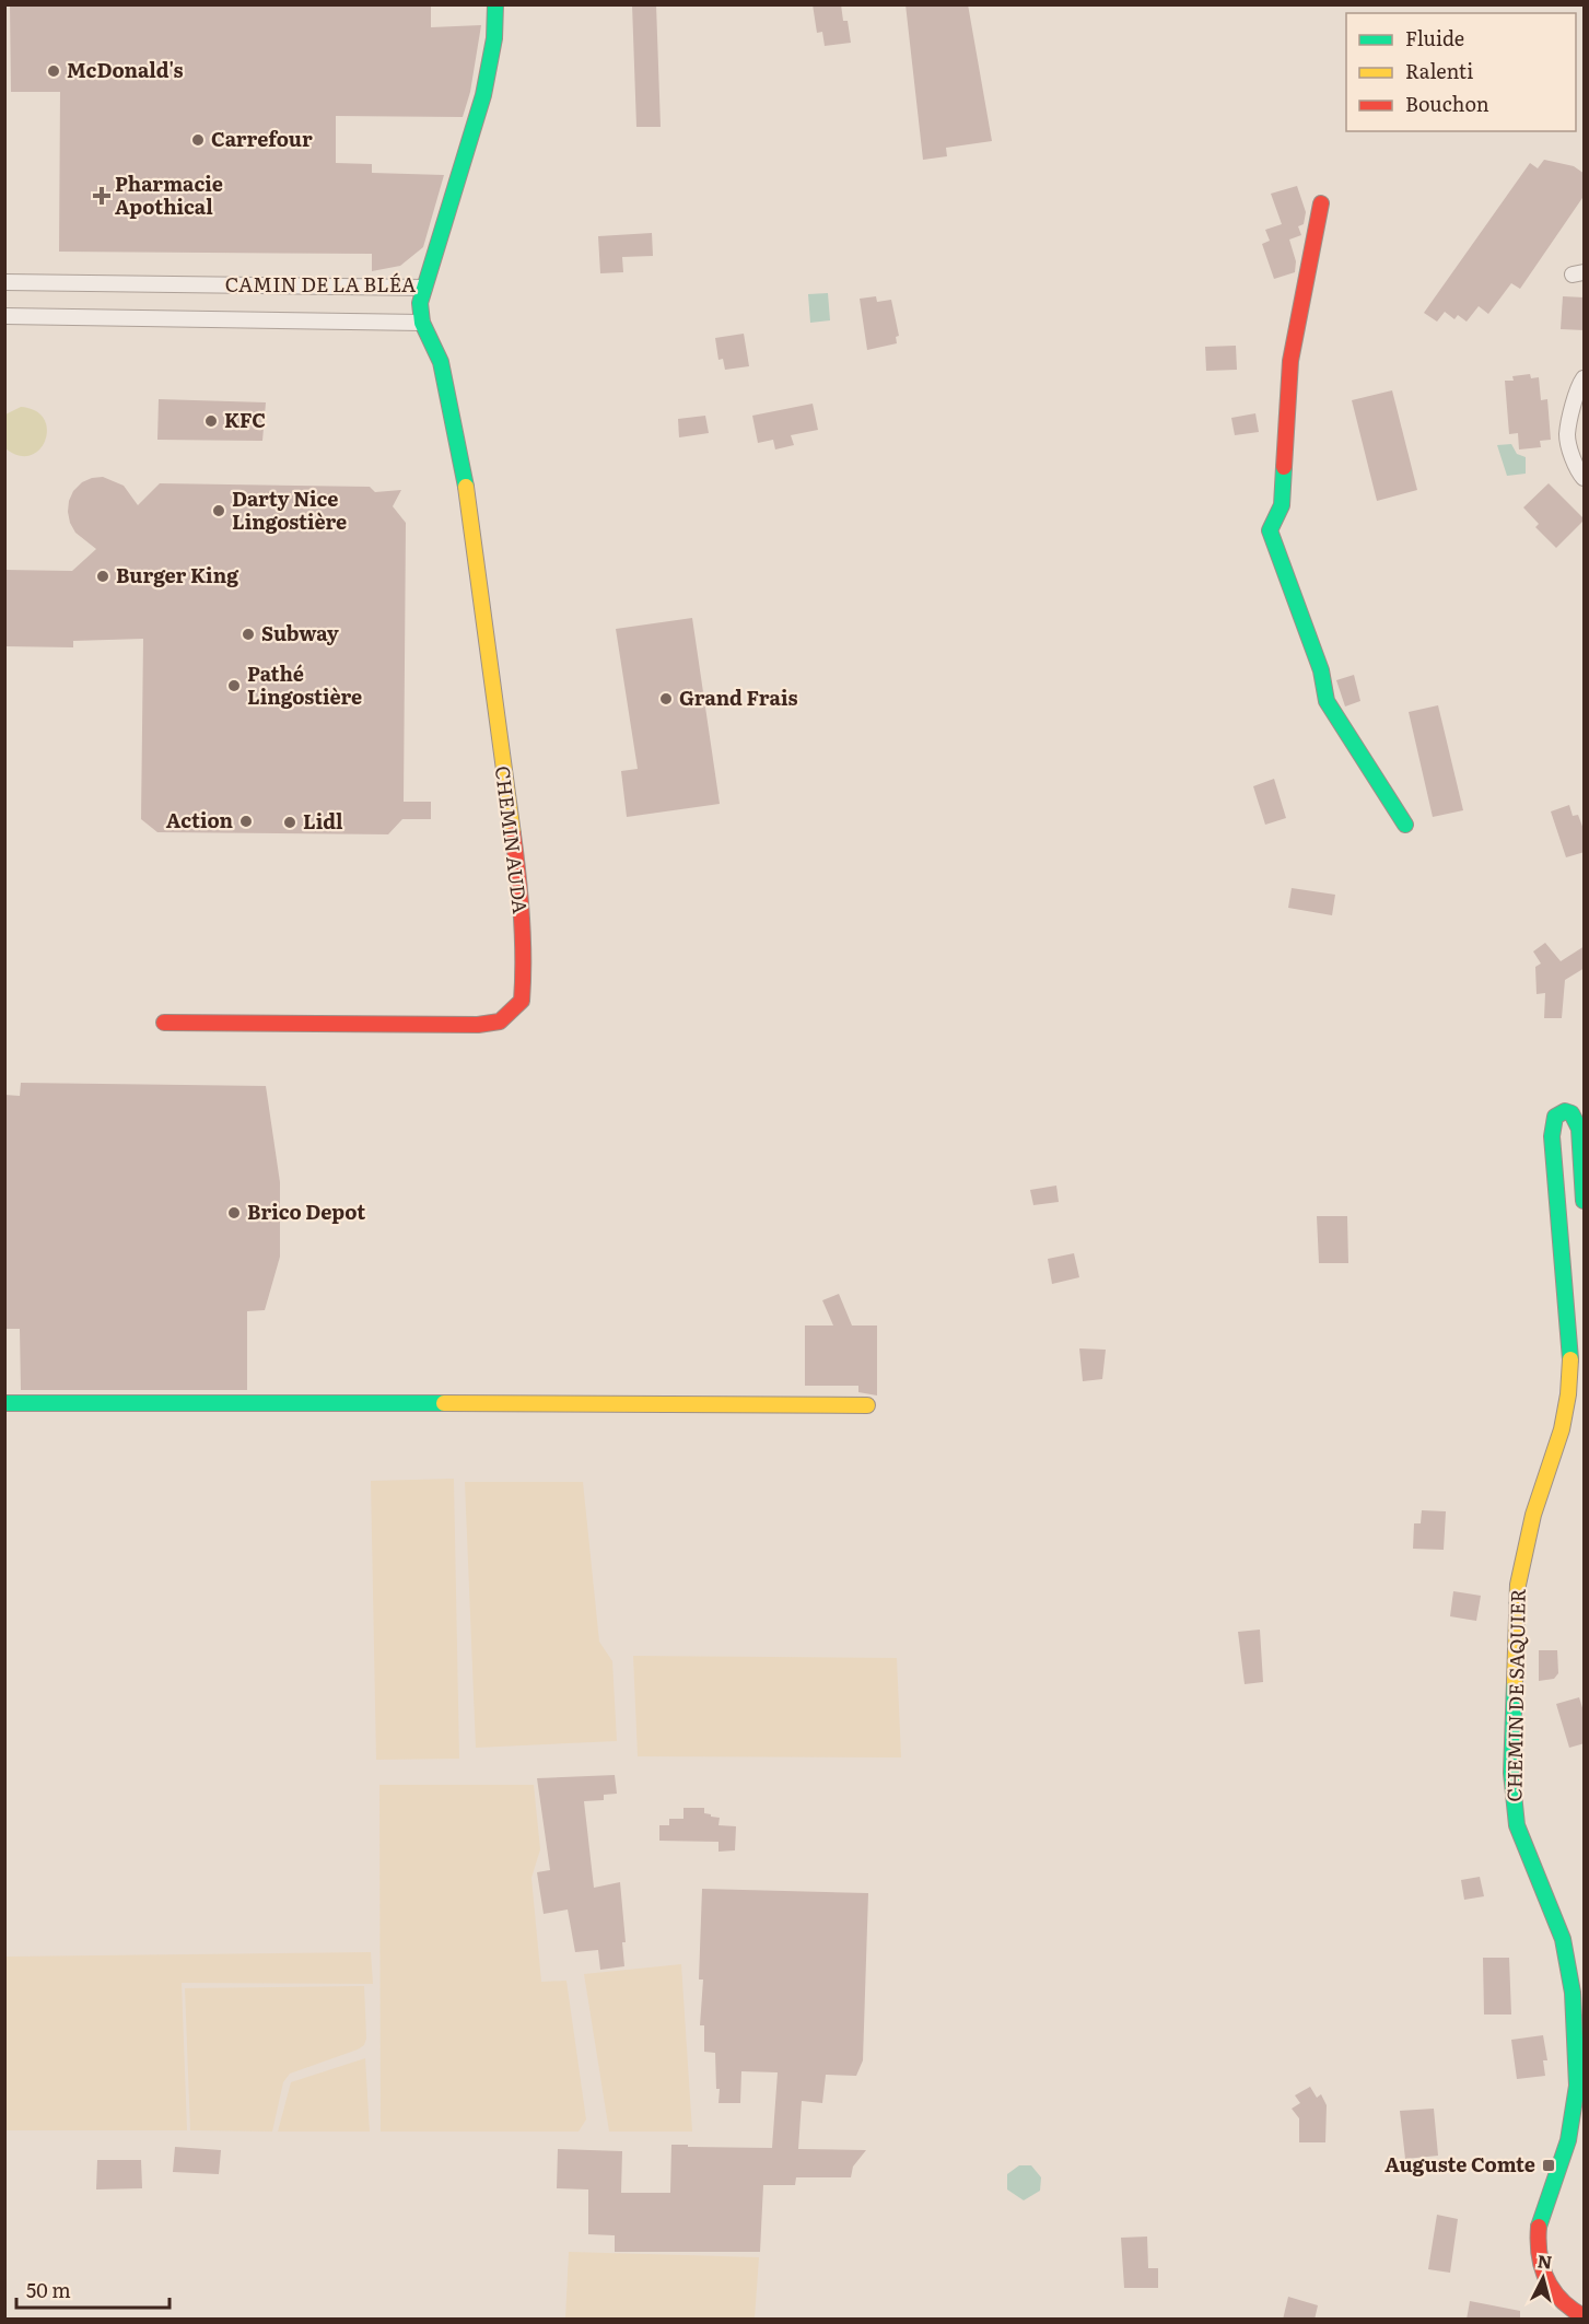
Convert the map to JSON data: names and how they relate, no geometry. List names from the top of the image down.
{
  "streets": {
    "street": ["CAMIN DE LA BLÉA", "CHEMIN AUDA", "CHEMIN DE SAQUIER"]
  },
  "crossings": [
    ["CAMIN DE LA BLÉA", "CHEMIN AUDA"]
  ],
  "places": {
    "other": [
      "McDonald's",
      "Carrefour",
      "KFC",
      "Darty Nice Lingostière",
      "Burger King",
      "Subway",
      "Pathé Lingostière",
      "Grand Frais",
      "Action",
      "Lidl",
      "Brico Depot"
    ],
    "health": ["Pharmacie Apothical"],
    "transit": ["Auguste Comte"]
  },
  "legend": ["Fluide", "Ralenti", "Bouchon"],
  "scale_bar": "50 m",
  "north": "top"
}
